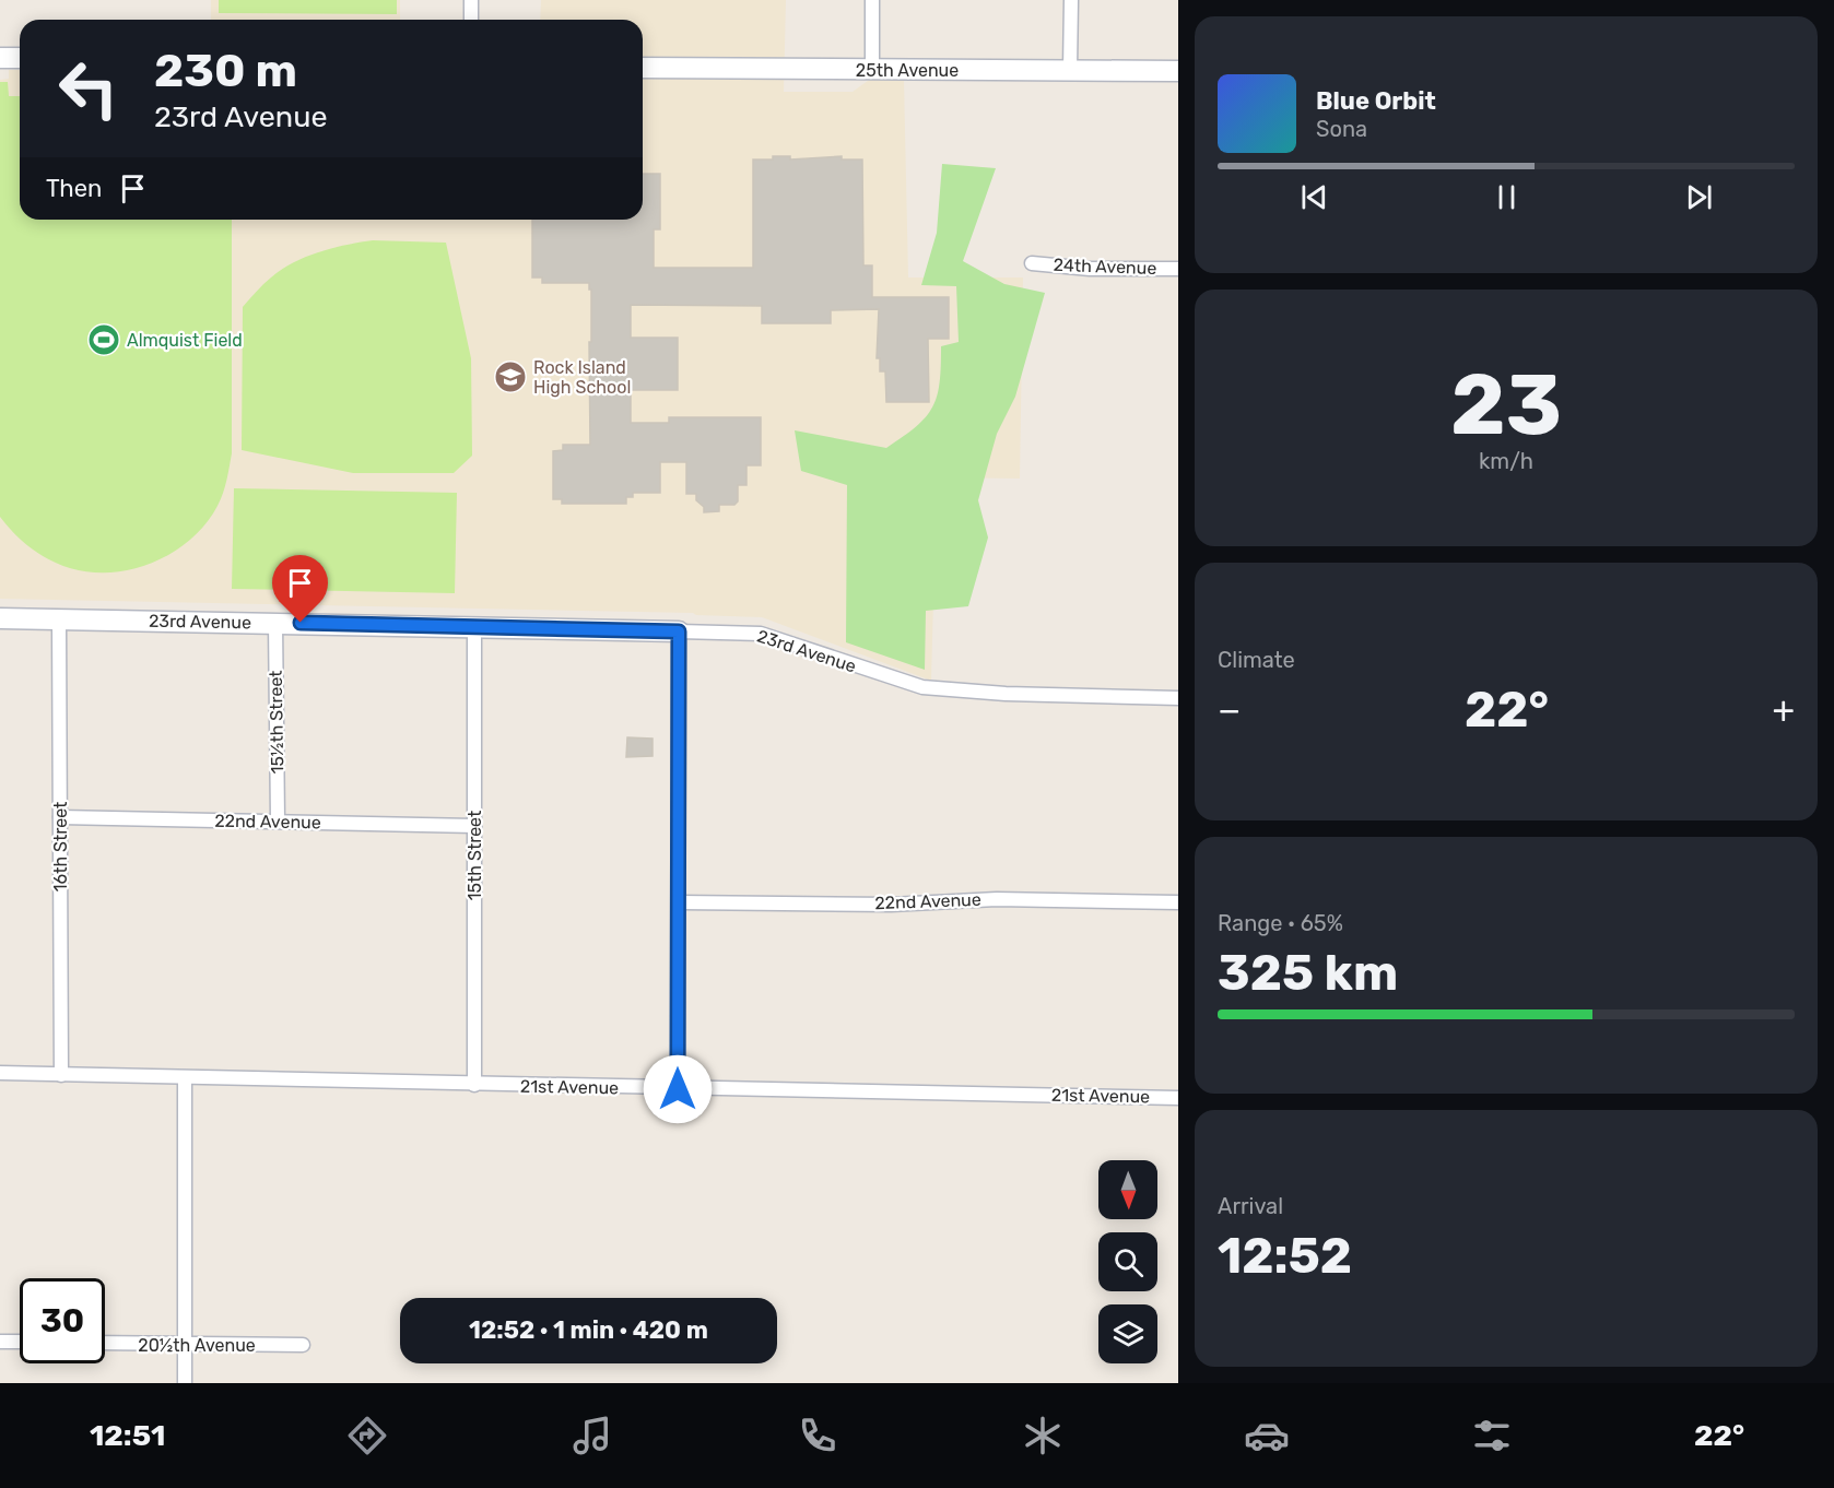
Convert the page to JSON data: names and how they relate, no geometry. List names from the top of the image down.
{
  "streets": {
    "street": [
      "25th Avenue",
      "24th Avenue",
      "23rd Avenue",
      "15½th Street",
      "22nd Avenue",
      "16th Street",
      "15th Street",
      "21st Avenue",
      "20½th Avenue"
    ]
  },
  "crossings": [
    ["23rd Avenue", "15½th Street"],
    ["23rd Avenue", "16th Street"],
    ["23rd Avenue", "15th Street"],
    ["15½th Street", "22nd Avenue"],
    ["22nd Avenue", "16th Street"],
    ["22nd Avenue", "15th Street"],
    ["16th Street", "21st Avenue"],
    ["15th Street", "21st Avenue"]
  ],
  "places": {
    "sports": ["Almquist Field"],
    "school or university": ["Rock Island High School"]
  },
  "north": "bottom",
  "page": {
    "turn": ["230 m", "23rd Avenue"],
    "song": ["Blue Orbit", "Sona"],
    "then": "Then",
    "tile": [
      ["23", "km/h"],
      "Climate",
      ["Range · 65%", "325 km"],
      ["Arrival", "12:52"]
    ],
    "heat": ["−", "22°", "+"],
    "limit": "30",
    "trip": "12:52 · 1 min · 420 m",
    "tabs": ["12:51", "22°"]
  }
}
